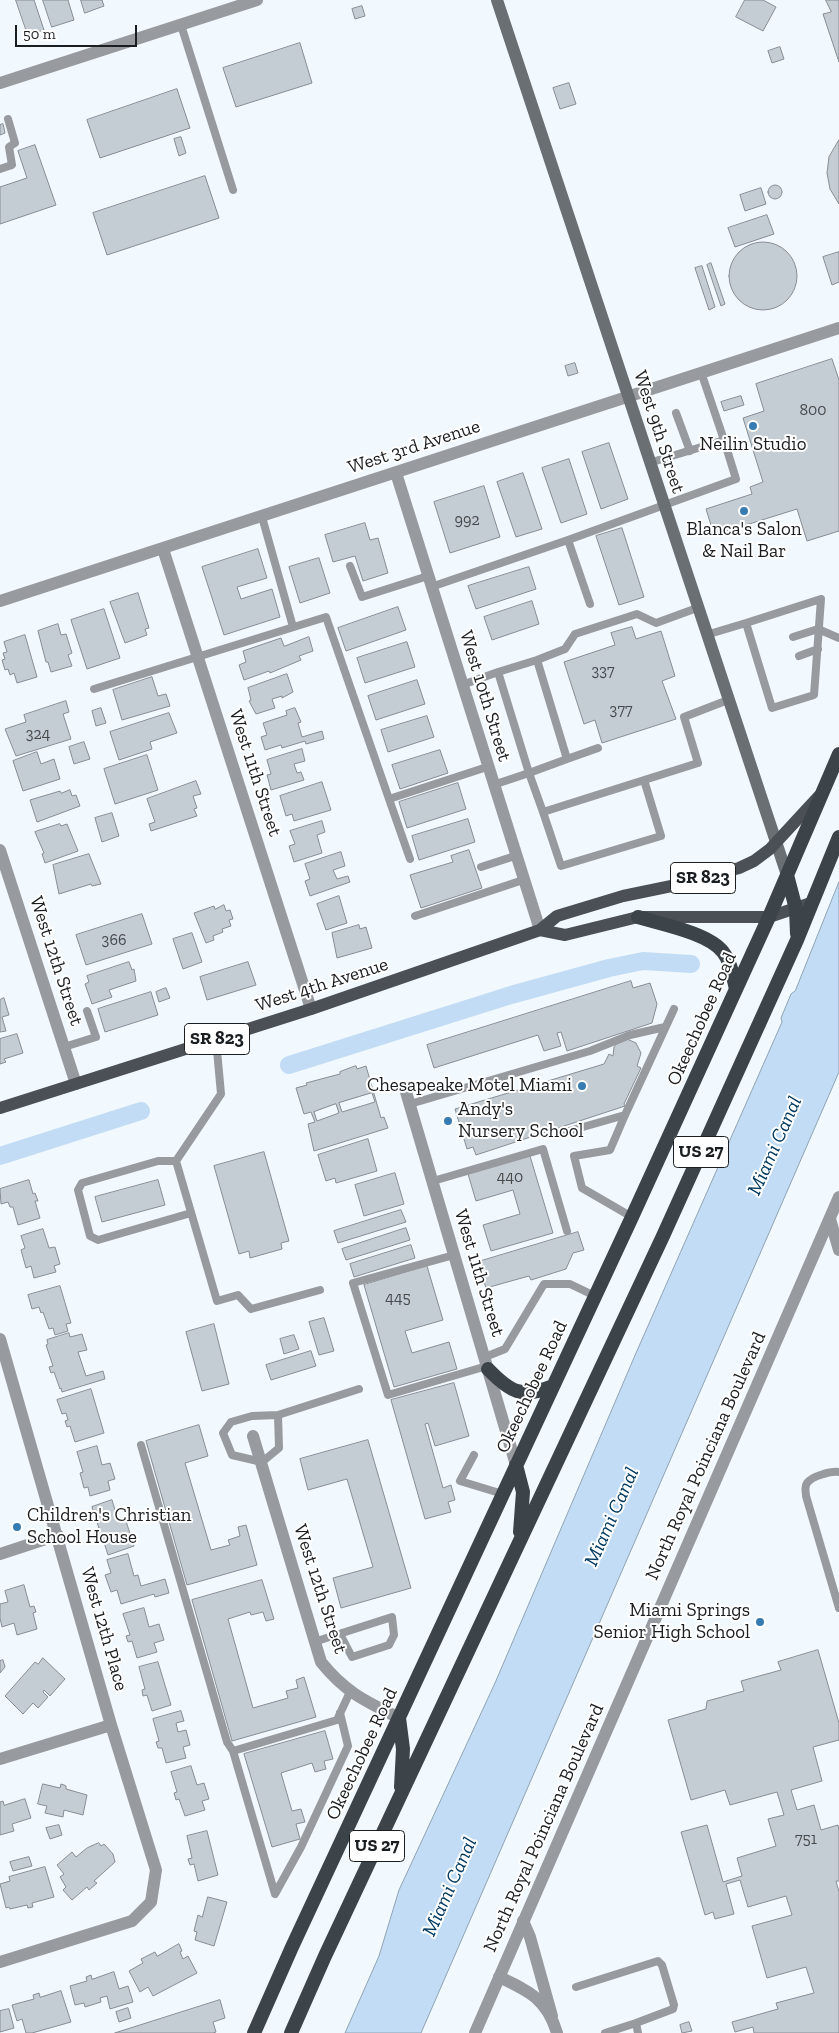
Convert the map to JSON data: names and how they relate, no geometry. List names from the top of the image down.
{
  "streets": {
    "highway": ["Okeechobee Road", "US 27"],
    "main road": ["West 9th Street", "SR 823", "West 4th Avenue"],
    "street": [
      "West 3rd Avenue",
      "West 10th Street",
      "West 11th Street",
      "West 12th Street",
      "North Royal Poinciana Boulevard",
      "West 12th Place"
    ]
  },
  "crossings": [
    ["West 9th Street", "West 3rd Avenue"],
    ["West 9th Street", "West 4th Avenue"],
    ["West 9th Street", "Okeechobee Road"],
    ["West 3rd Avenue", "West 10th Street"],
    ["West 3rd Avenue", "West 11th Street"],
    ["West 10th Street", "SR 823"],
    ["West 10th Street", "West 4th Avenue"],
    ["West 11th Street", "West 4th Avenue"],
    ["West 11th Street", "Okeechobee Road"],
    ["SR 823", "West 4th Avenue"],
    ["SR 823", "Okeechobee Road"],
    ["SR 823", "US 27"],
    ["West 12th Street", "West 4th Avenue"],
    ["West 12th Street", "Okeechobee Road"],
    ["West 4th Avenue", "Okeechobee Road"]
  ],
  "water": ["Miami Canal"],
  "places": [
    "Neilin Studio",
    "Blanca's Salon & Nail Bar",
    "Chesapeake Motel Miami",
    "Andy's Nursery School",
    "Children's Christian School House",
    "Miami Springs Senior High School"
  ],
  "house_numbers": [
    "800",
    "992",
    "337",
    "377",
    "324",
    "366",
    "440",
    "445",
    "751"
  ],
  "scale_bar": "50 m"
}
